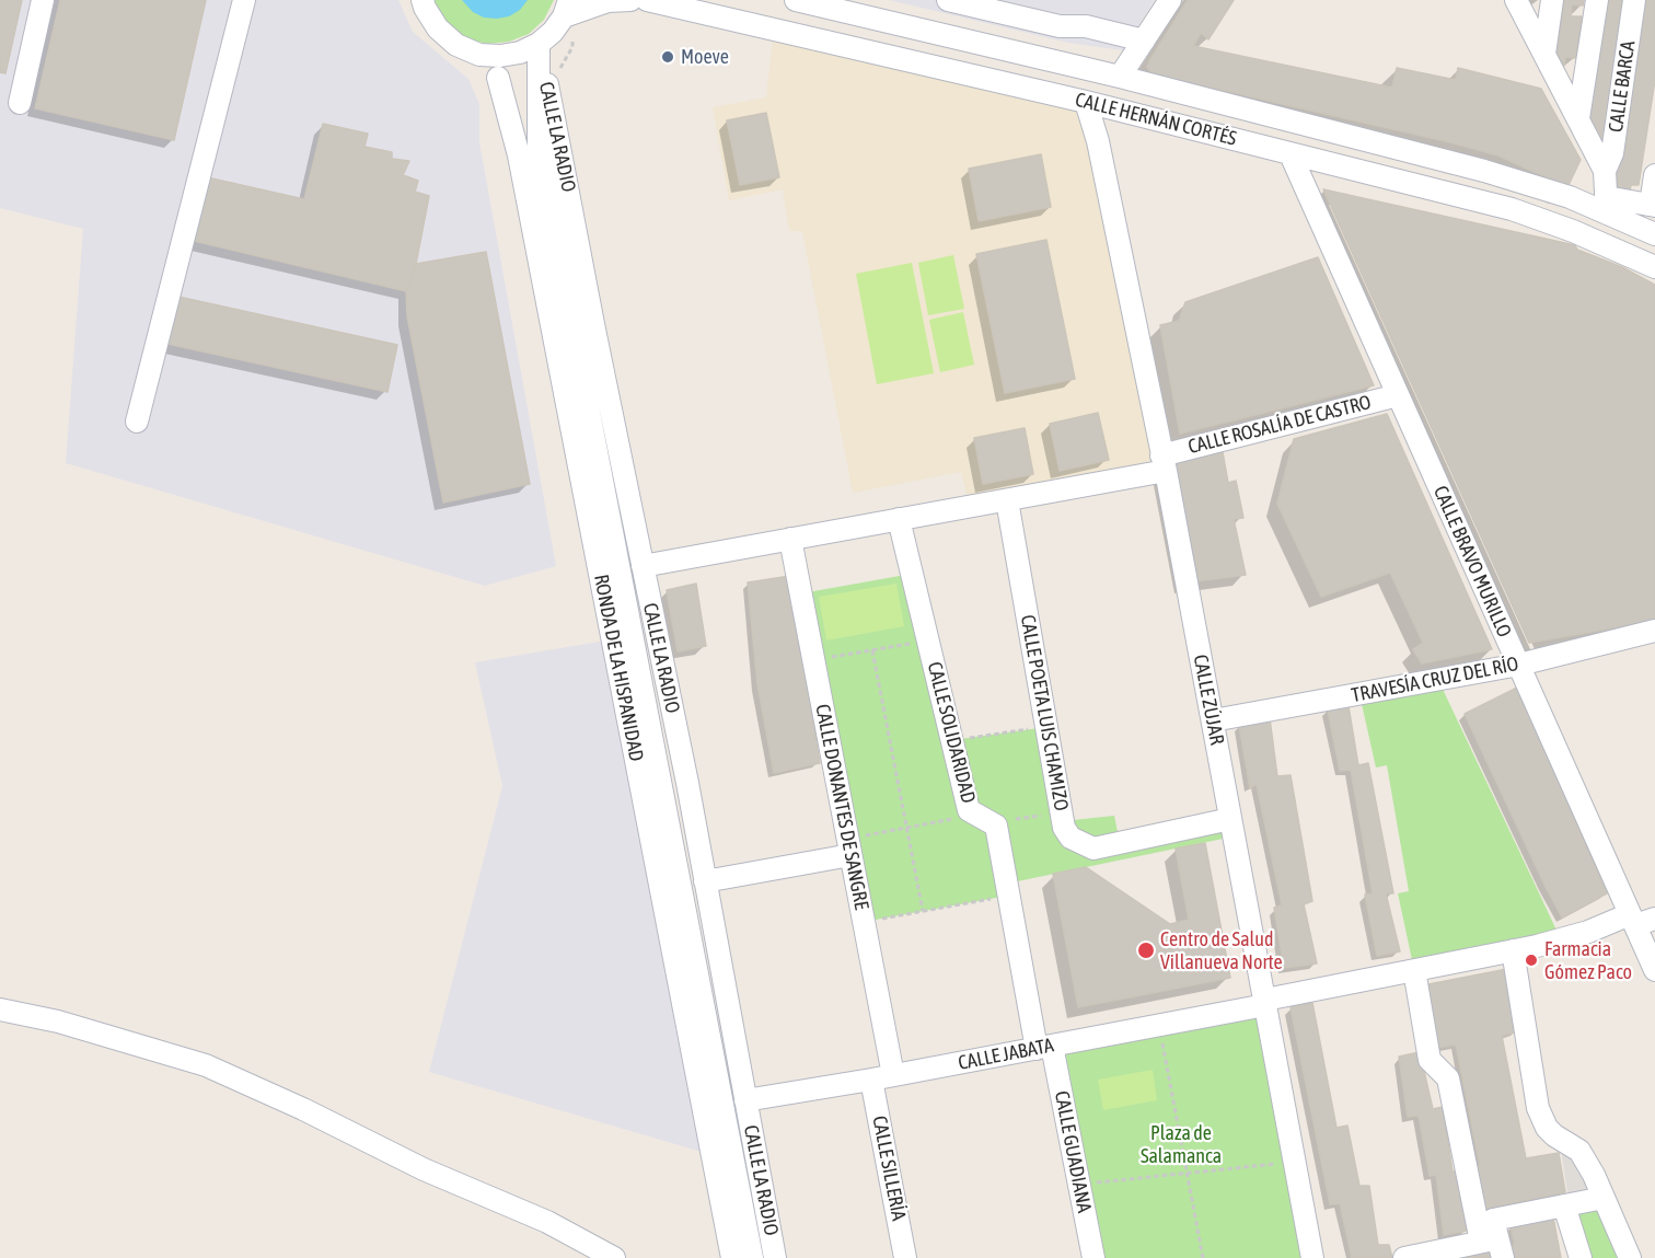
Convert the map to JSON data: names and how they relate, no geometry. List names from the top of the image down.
{
  "streets": {
    "street": [
      "CALLE BARCA",
      "CALLE HERNÁN CORTÉS",
      "CALLE LA RADIO",
      "CALLE ROSALÍA DE CASTRO",
      "CALLE BRAVO MURILLO",
      "RONDA DE LA HISPANIDAD",
      "TRAVESÍA CRUZ DEL RÍO",
      "CALLE ZÚJAR",
      "CALLE POETA LUIS CHAMIZO",
      "CALLE SOLIDARIDAD",
      "CALLE DONANTES DE SANGRE",
      "CALLE JABATA",
      "CALLE GUADIANA",
      "CALLE SILLERÍA"
    ]
  },
  "crossings": [
    ["CALLE BARCA", "CALLE HERNÁN CORTÉS"],
    ["CALLE HERNÁN CORTÉS", "CALLE BRAVO MURILLO"],
    ["CALLE HERNÁN CORTÉS", "CALLE ZÚJAR"],
    ["CALLE LA RADIO", "CALLE ROSALÍA DE CASTRO"],
    ["CALLE LA RADIO", "RONDA DE LA HISPANIDAD"],
    ["CALLE LA RADIO", "CALLE JABATA"],
    ["CALLE ROSALÍA DE CASTRO", "CALLE BRAVO MURILLO"],
    ["CALLE ROSALÍA DE CASTRO", "CALLE ZÚJAR"],
    ["CALLE ROSALÍA DE CASTRO", "CALLE POETA LUIS CHAMIZO"],
    ["CALLE ROSALÍA DE CASTRO", "CALLE SOLIDARIDAD"],
    ["CALLE ROSALÍA DE CASTRO", "CALLE DONANTES DE SANGRE"],
    ["CALLE BRAVO MURILLO", "TRAVESÍA CRUZ DEL RÍO"],
    ["CALLE BRAVO MURILLO", "CALLE JABATA"],
    ["TRAVESÍA CRUZ DEL RÍO", "CALLE ZÚJAR"],
    ["CALLE ZÚJAR", "CALLE POETA LUIS CHAMIZO"],
    ["CALLE ZÚJAR", "CALLE JABATA"],
    ["CALLE SOLIDARIDAD", "CALLE JABATA"],
    ["CALLE SOLIDARIDAD", "CALLE GUADIANA"],
    ["CALLE DONANTES DE SANGRE", "CALLE JABATA"],
    ["CALLE JABATA", "CALLE GUADIANA"],
    ["CALLE JABATA", "CALLE SILLERÍA"]
  ],
  "parks": ["Plaza de Salamanca"],
  "places": ["Moeve", "Centro de Salud Villanueva Norte", "Farmacia Gómez Paco"]
}
